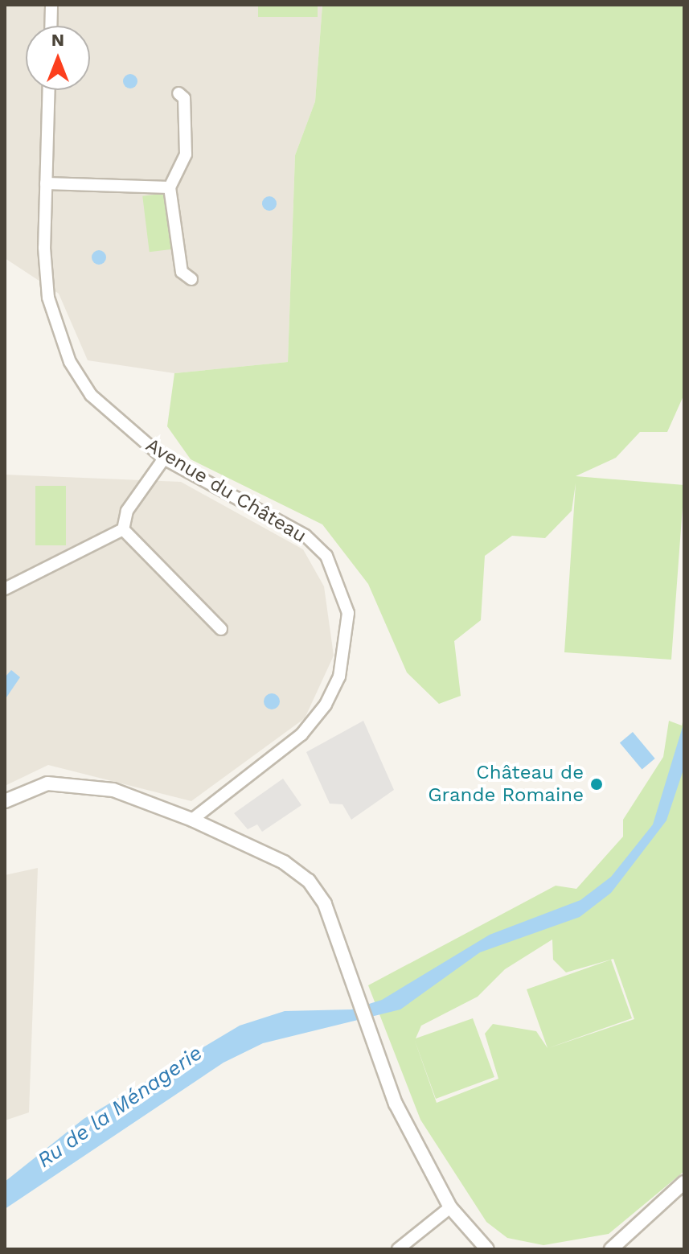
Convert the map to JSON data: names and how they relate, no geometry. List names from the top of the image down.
{
  "streets": {
    "street": ["Avenue du Château"]
  },
  "water": ["Ru de la Ménagerie"],
  "places": ["Château de Grande Romaine"],
  "north": "top"
}
